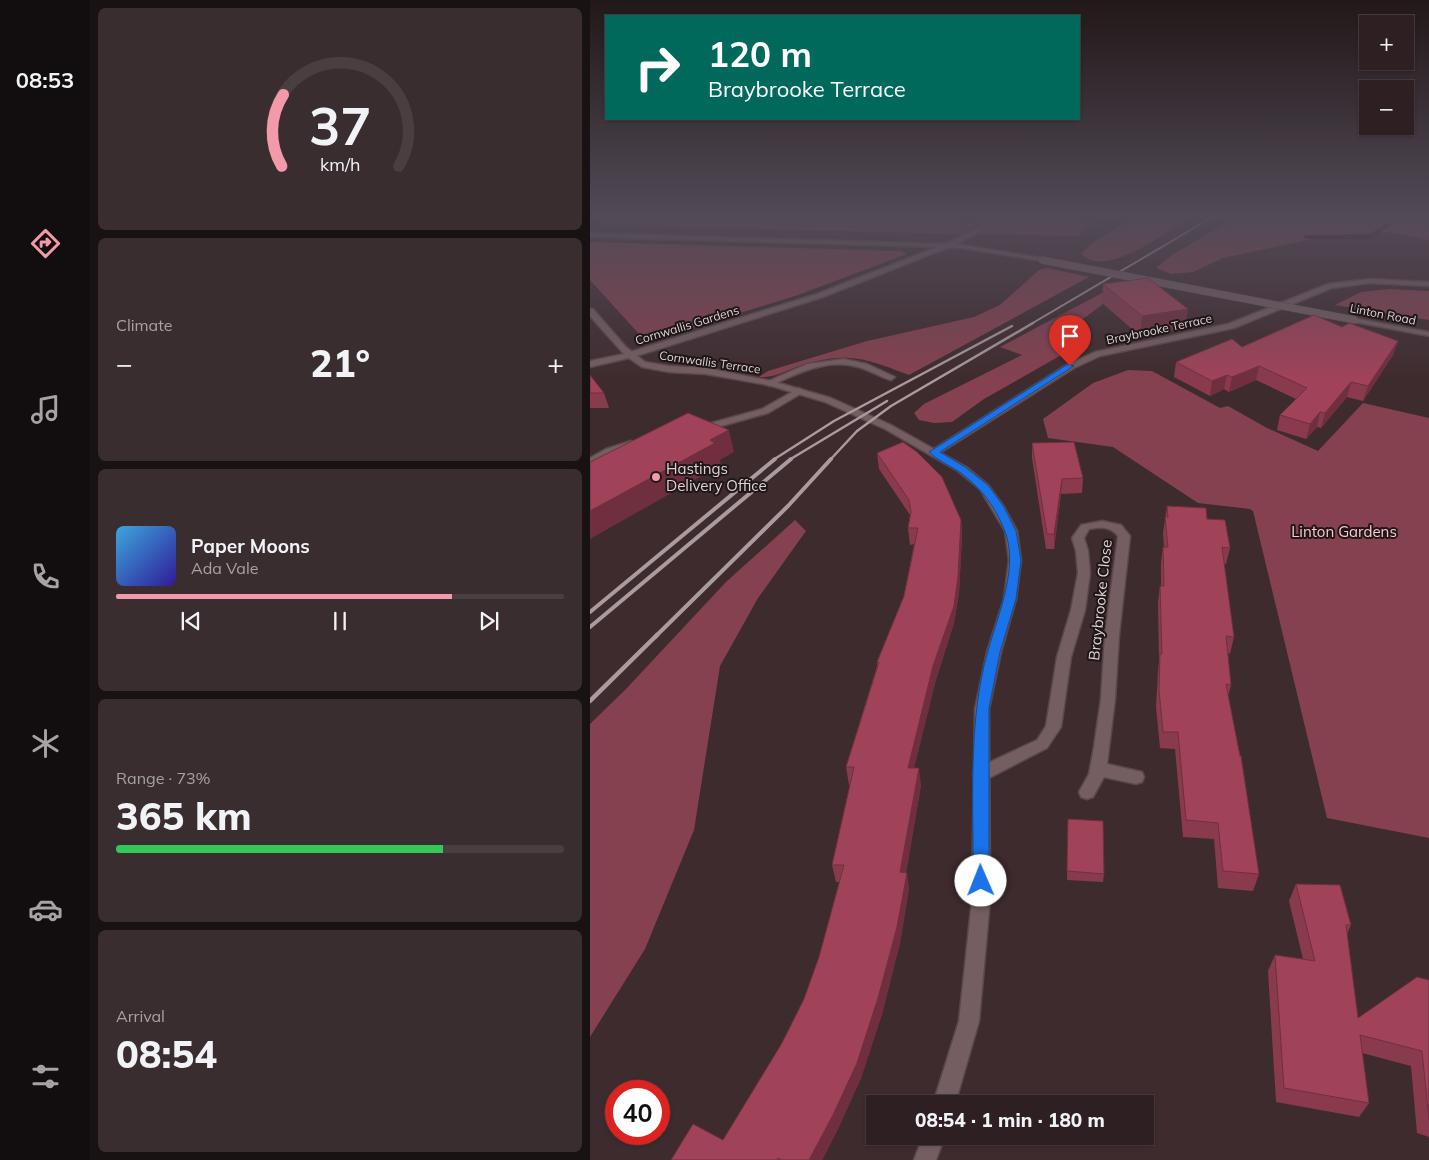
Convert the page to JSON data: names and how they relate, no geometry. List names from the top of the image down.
{
  "streets": {
    "street": [
      "Linton Road",
      "Cornwallis Gardens",
      "Braybrooke Terrace",
      "Cornwallis Terrace",
      "Braybrooke Close"
    ]
  },
  "crossings": [
    ["Cornwallis Gardens", "Cornwallis Terrace"],
    ["Braybrooke Terrace", "Cornwallis Terrace"],
    ["Cornwallis Terrace", "Braybrooke Close"]
  ],
  "parks": ["Linton Gardens"],
  "places": ["Hastings Delivery Office"],
  "page": {
    "tabs": "08:53",
    "map_buttons": ["+", "−"],
    "turn": ["120 m", "Braybrooke Terrace"],
    "tile": [
      "Climate",
      ["Range · 73%", "365 km"],
      ["Arrival", "08:54"]
    ],
    "heat": ["−", "21°", "+"],
    "song": ["Paper Moons", "Ada Vale"],
    "limit": "40",
    "trip": "08:54 · 1 min · 180 m",
    "gauge": ["37", "km/h"]
  }
}
